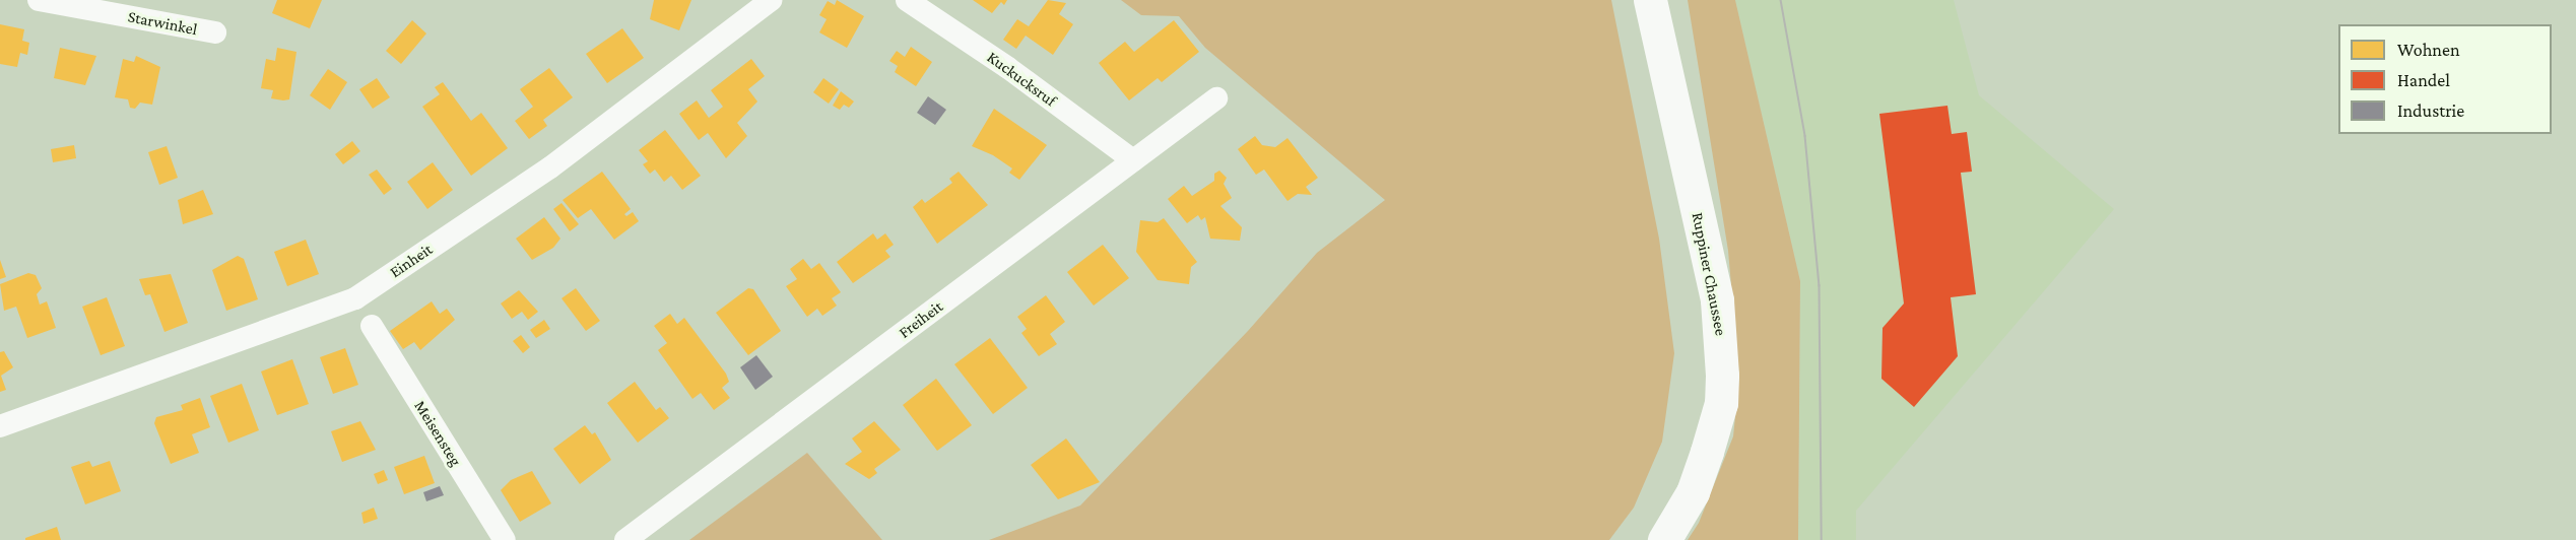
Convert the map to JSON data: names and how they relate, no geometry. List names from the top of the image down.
{
  "streets": {
    "main road": ["Ruppiner Chaussee"],
    "street": [
      "Starwinkel",
      "Kuckucksruf",
      "Einheit",
      "Freiheit",
      "Meisensteg"
    ]
  },
  "crossings": [
    ["Kuckucksruf", "Freiheit"]
  ],
  "legend": ["Wohnen", "Handel", "Industrie"]
}
